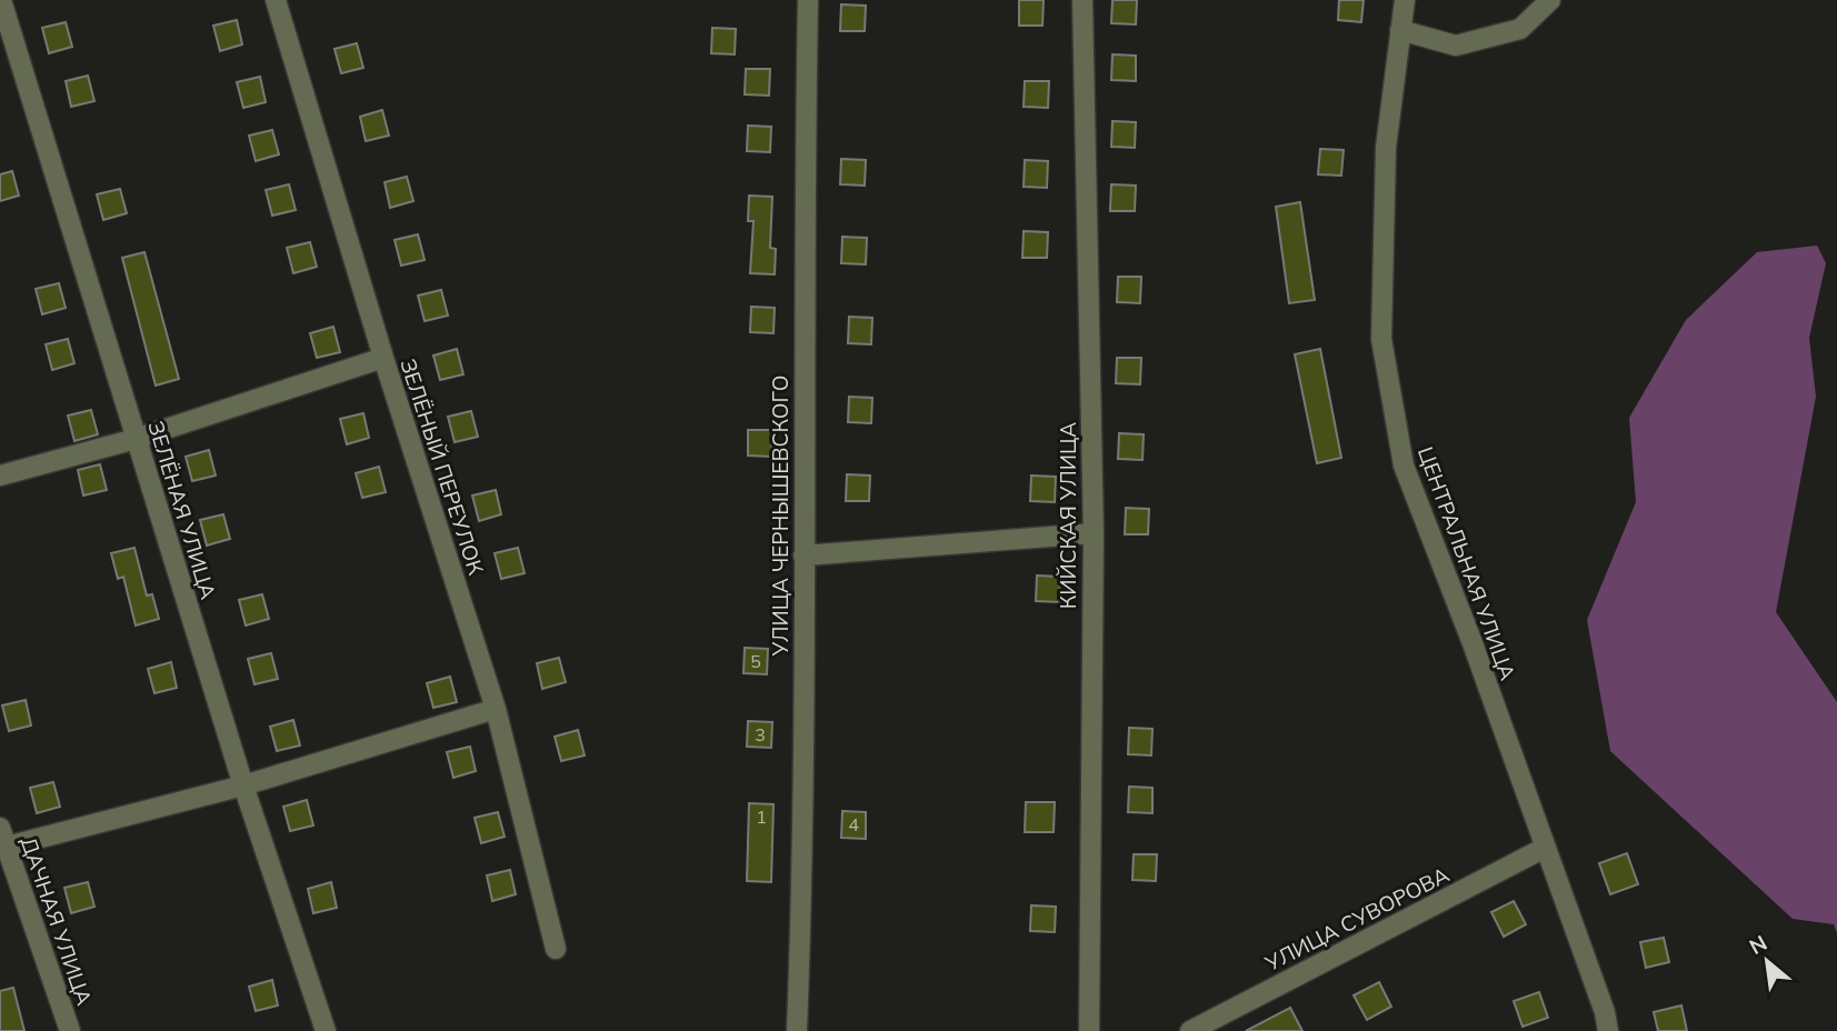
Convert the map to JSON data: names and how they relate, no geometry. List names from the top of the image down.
{
  "streets": {
    "street": [
      "ЗЕЛЁНЫЙ ПЕРЕУЛОК",
      "ЗЕЛЁНАЯ УЛИЦА",
      "УЛИЦА ЧЕРНЫШЕВСКОГО",
      "КИЙСКАЯ УЛИЦА",
      "ЦЕНТРАЛЬНАЯ УЛИЦА",
      "УЛИЦА СУВОРОВА",
      "ДАЧНАЯ УЛИЦА"
    ]
  },
  "crossings": [
    ["ЦЕНТРАЛЬНАЯ УЛИЦА", "УЛИЦА СУВОРОВА"]
  ],
  "house_numbers": [
    "5",
    "3",
    "1",
    "4"
  ],
  "north": "top left"
}
